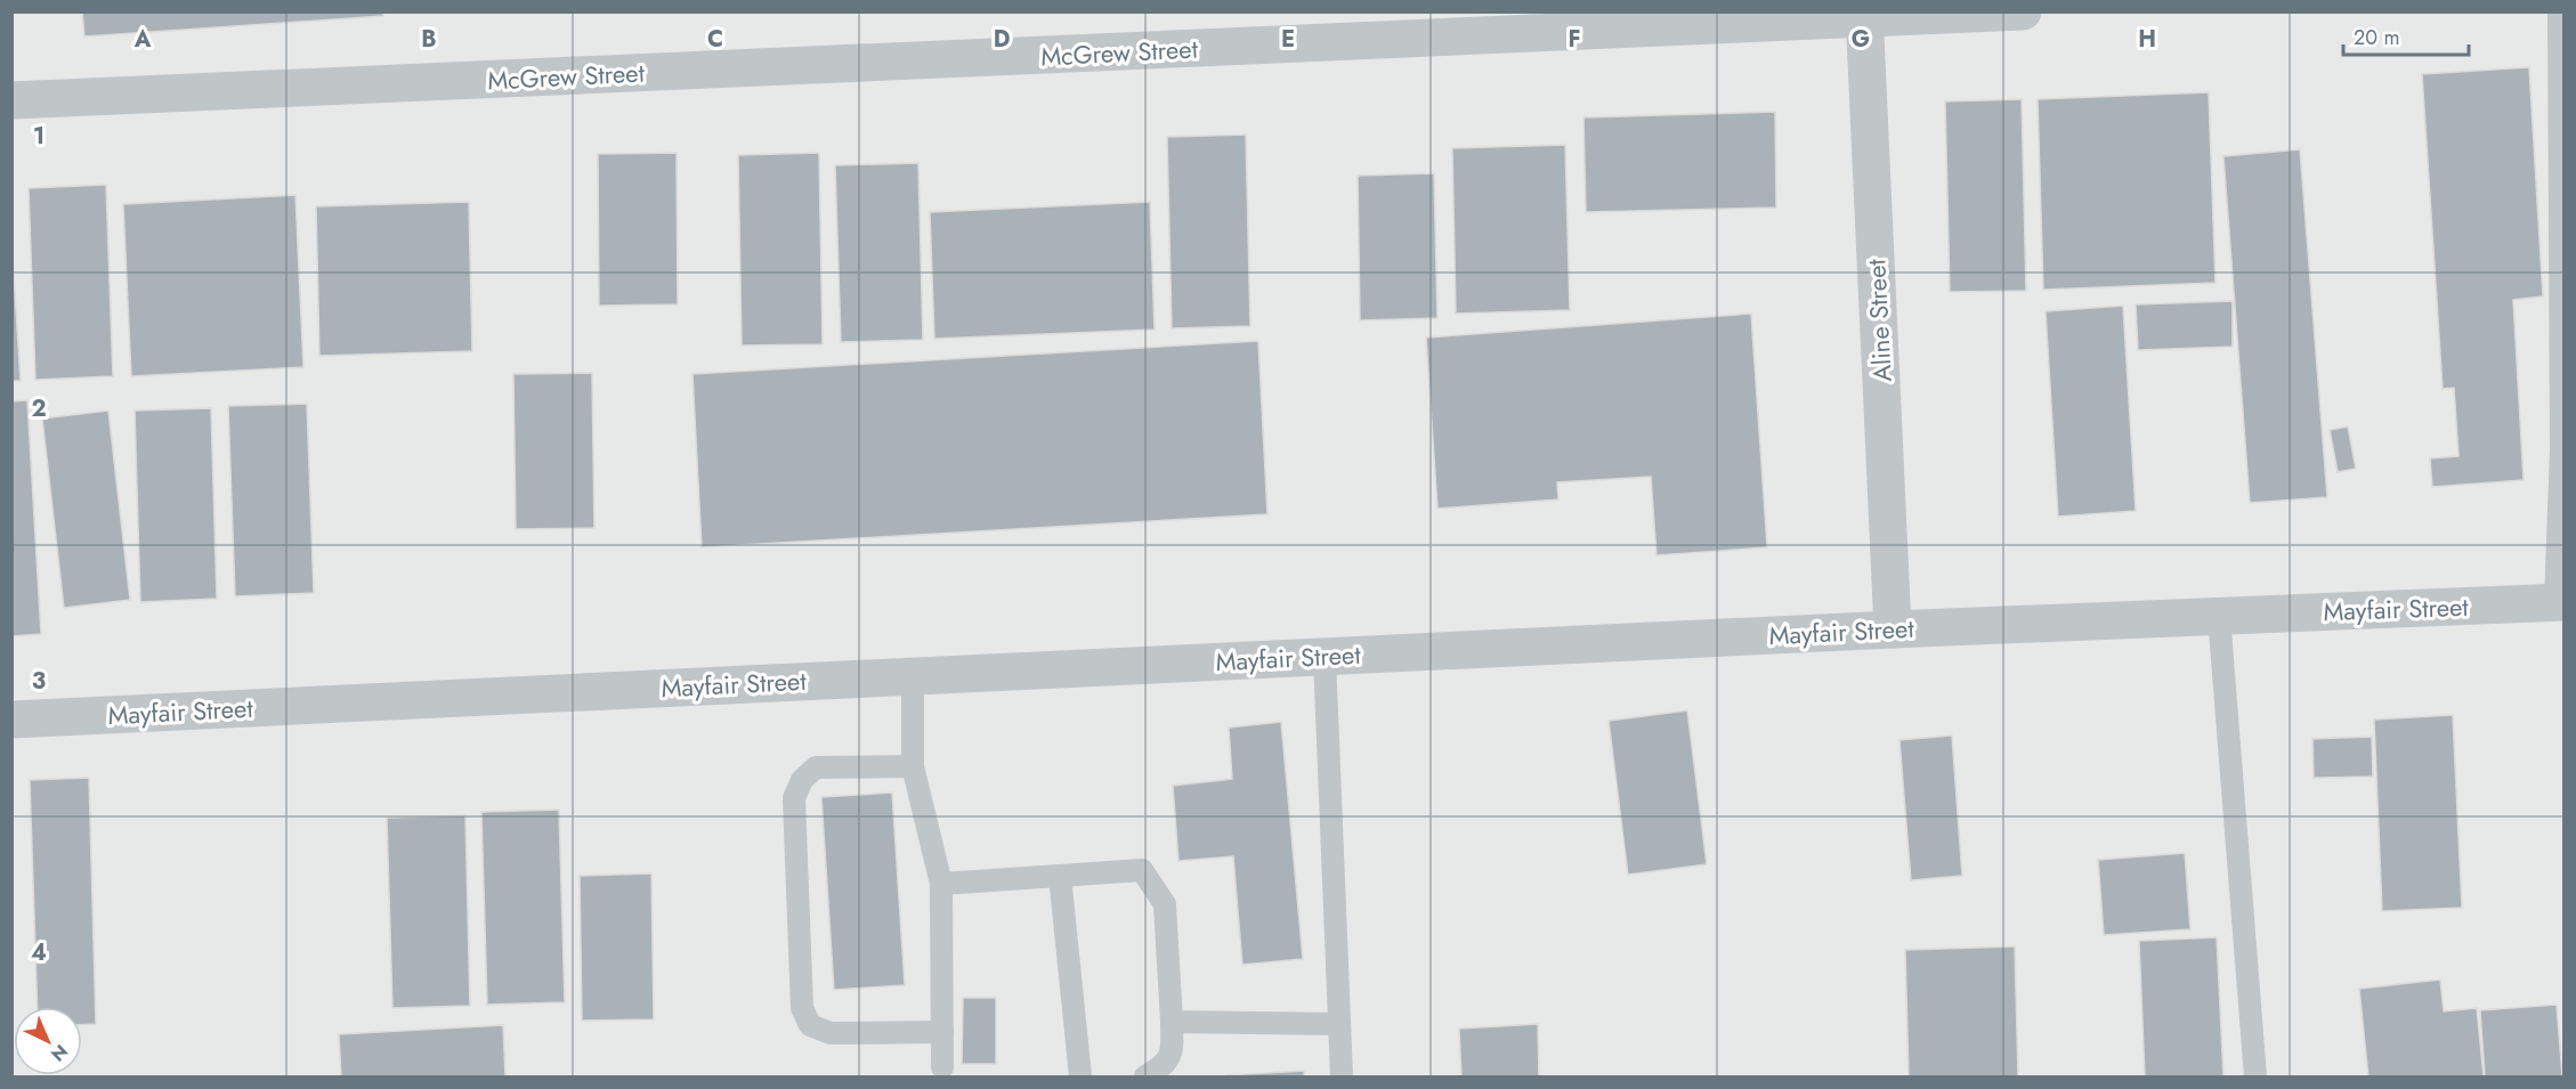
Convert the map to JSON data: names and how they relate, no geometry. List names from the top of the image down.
{
  "streets": {
    "street": ["McGrew Street", "Aline Street", "Mayfair Street"]
  },
  "crossings": [
    ["McGrew Street", "Aline Street"],
    ["Aline Street", "Mayfair Street"]
  ],
  "scale_bar": "20 m",
  "north": "bottom right",
  "grid": {
    "columns": [
      "A",
      "B",
      "C",
      "D",
      "E",
      "F",
      "G",
      "H"
    ],
    "rows": [
      "1",
      "2",
      "3",
      "4"
    ]
  }
}
